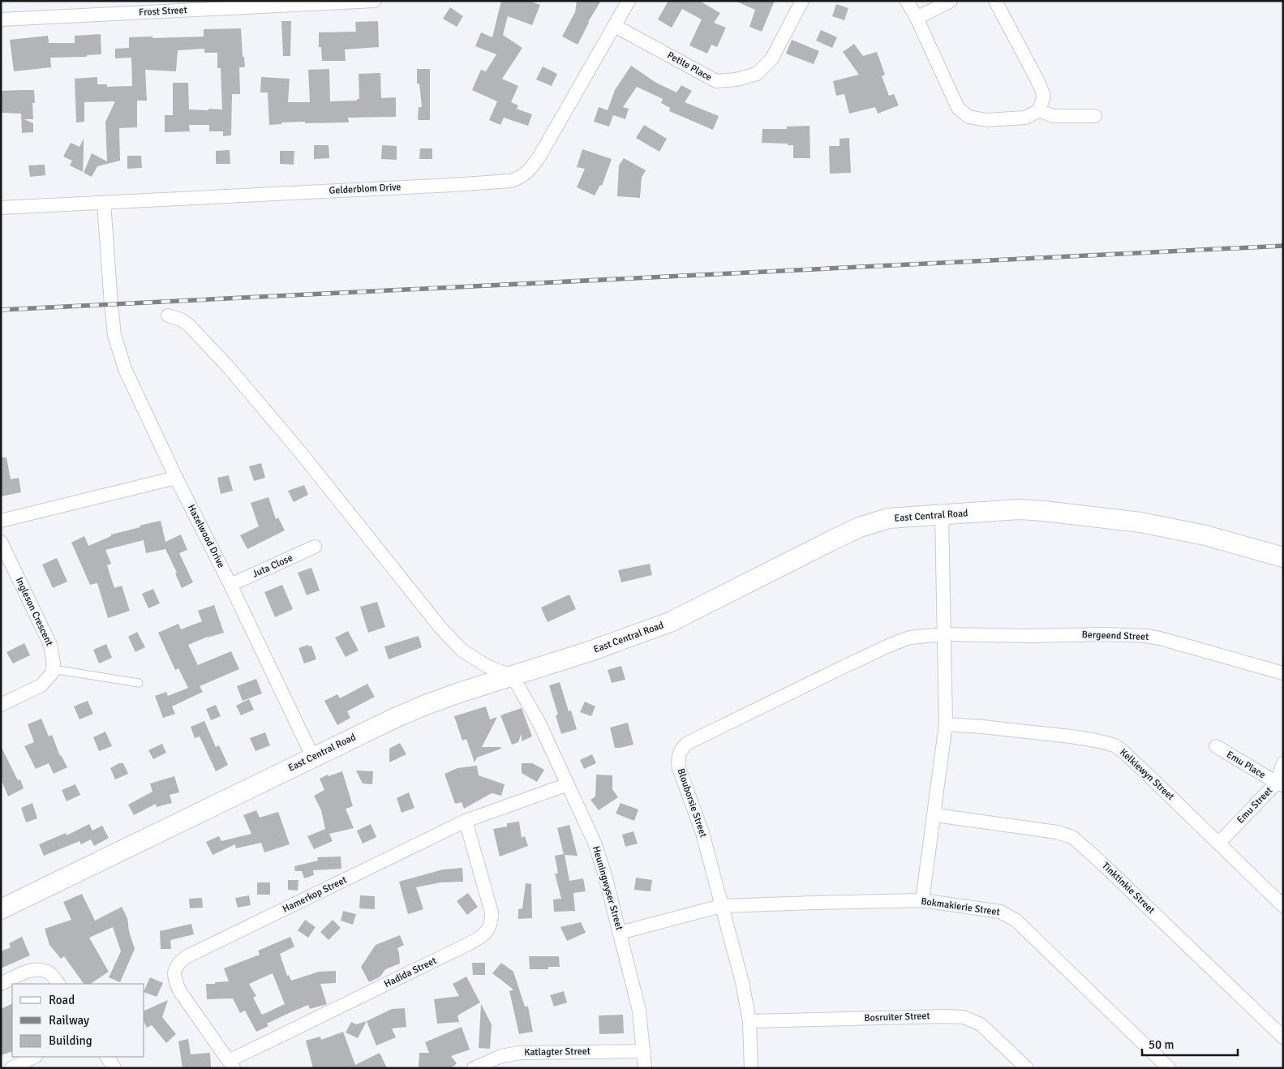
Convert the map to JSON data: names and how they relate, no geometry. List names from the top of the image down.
{
  "streets": {
    "street": [
      "Frost Street",
      "Petite Place",
      "Gelderblom Drive",
      "East Central Road",
      "Hazelwood Drive",
      "Juta Close",
      "Ingleson Crescent",
      "Bergeend Street",
      "Emu Place",
      "Kelkiewyn Street",
      "Blouborsie Street",
      "Emu Street",
      "Heuningwyser Street",
      "Tinktinkie Street",
      "Hamerkop Street",
      "Bokmakierie Street",
      "Hadida Street",
      "Bosruiter Street",
      "Katlagter Street"
    ]
  },
  "crossings": [
    ["Petite Place", "Gelderblom Drive"],
    ["Gelderblom Drive", "Hazelwood Drive"],
    ["East Central Road", "Hazelwood Drive"],
    ["East Central Road", "Heuningwyser Street"],
    ["Hazelwood Drive", "Juta Close"],
    ["Bergeend Street", "Blouborsie Street"],
    ["Emu Place", "Emu Street"],
    ["Kelkiewyn Street", "Emu Street"],
    ["Blouborsie Street", "Bokmakierie Street"],
    ["Blouborsie Street", "Bosruiter Street"],
    ["Heuningwyser Street", "Hamerkop Street"],
    ["Heuningwyser Street", "Bokmakierie Street"],
    ["Heuningwyser Street", "Katlagter Street"],
    ["Hamerkop Street", "Hadida Street"]
  ],
  "legend": ["Road", "Railway", "Building"],
  "scale_bar": "50 m"
}
